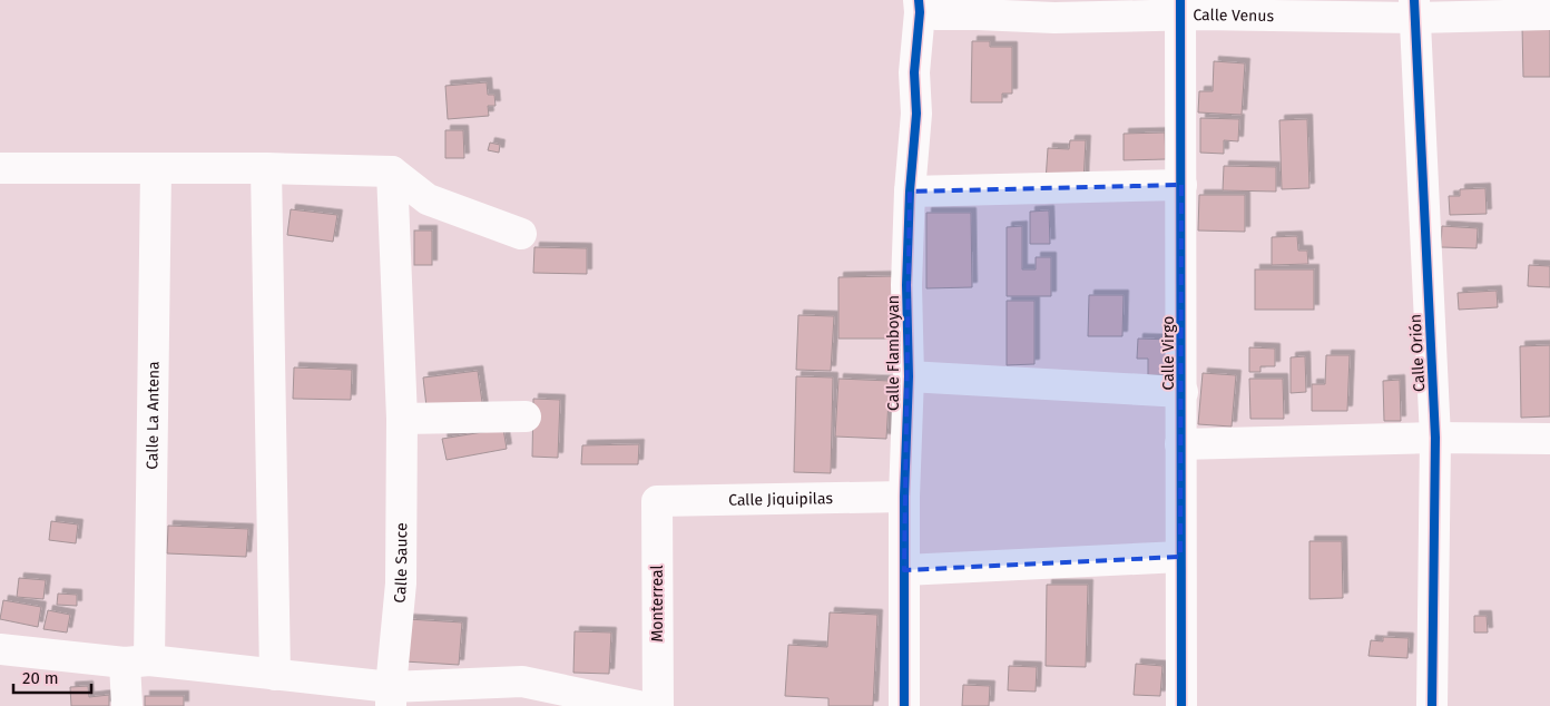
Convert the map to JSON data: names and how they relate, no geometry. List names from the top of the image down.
{
  "streets": {
    "street": [
      "Calle Venus",
      "Calle Flamboyan",
      "Calle Virgo",
      "Calle Orión",
      "Calle La Antena",
      "Calle Jiquipilas",
      "Calle Sauce",
      "Monterreal"
    ]
  },
  "crossings": [
    ["Calle Venus", "Calle Flamboyan"],
    ["Calle Venus", "Calle Virgo"],
    ["Calle Venus", "Calle Orión"],
    ["Calle Flamboyan", "Calle Jiquipilas"],
    ["Calle Jiquipilas", "Monterreal"]
  ],
  "scale_bar": "20 m"
}
